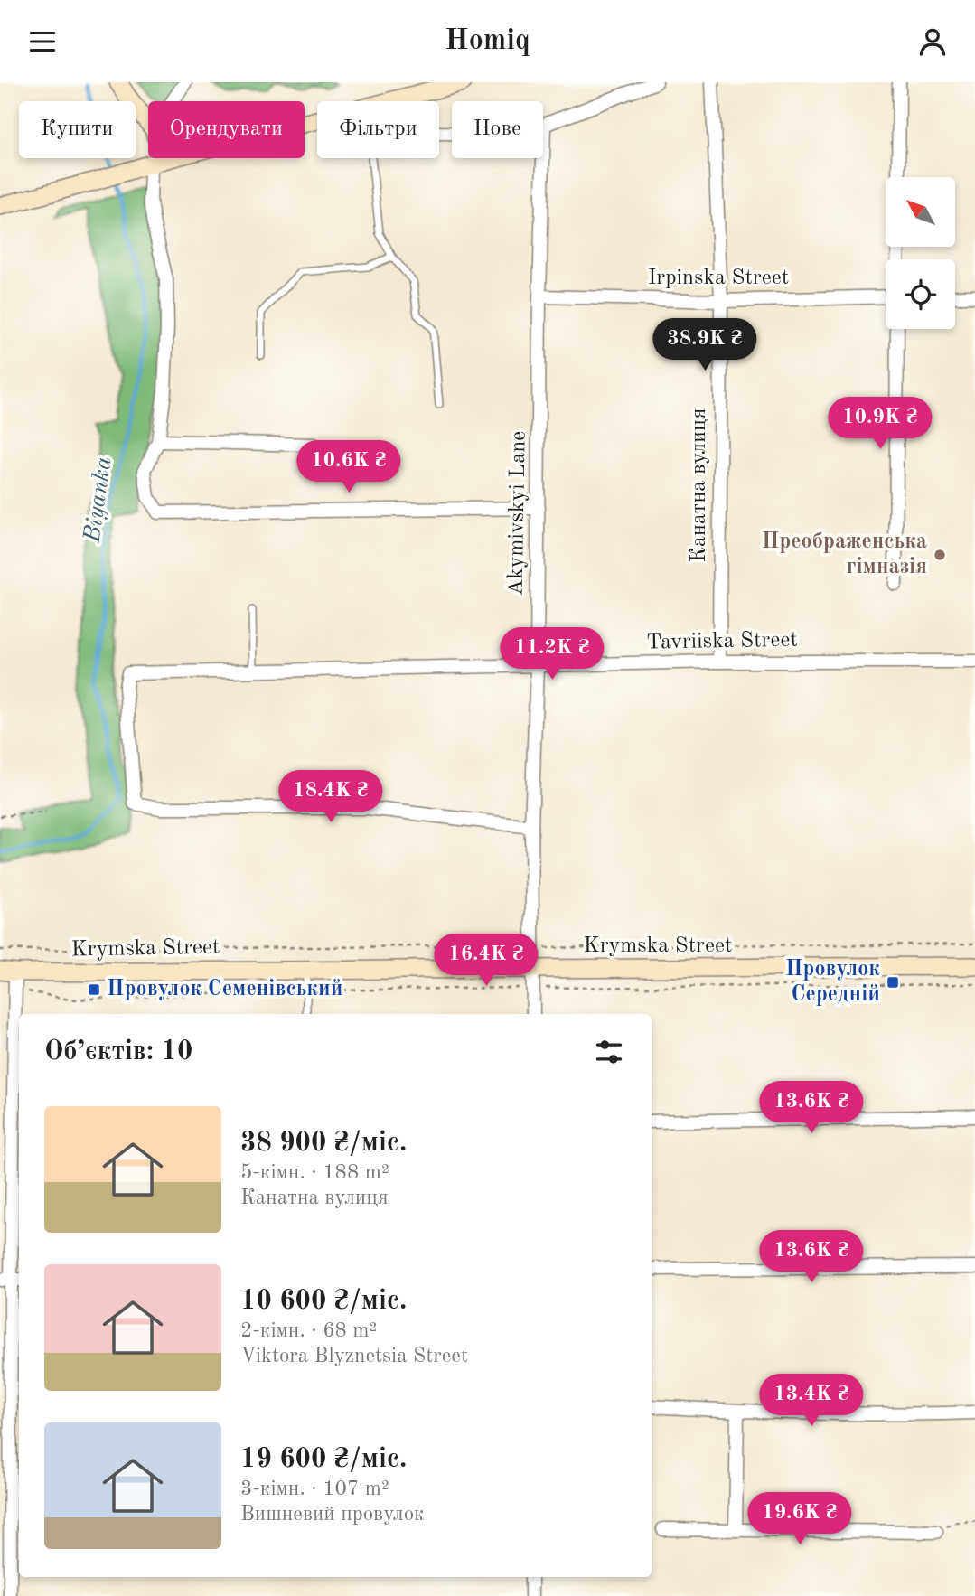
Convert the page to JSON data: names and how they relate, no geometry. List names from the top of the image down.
{
  "streets": {
    "street": [
      "Irpinska Street",
      "Канатна вулиця",
      "Akymivskyi Lane",
      "Tavriiska Street",
      "Krymska Street"
    ]
  },
  "crossings": [
    ["Irpinska Street", "Канатна вулиця"],
    ["Irpinska Street", "Akymivskyi Lane"],
    ["Канатна вулиця", "Tavriiska Street"],
    ["Akymivskyi Lane", "Tavriiska Street"],
    ["Akymivskyi Lane", "Krymska Street"]
  ],
  "water": ["Biyanka"],
  "places": {
    "other": ["Преображенська гімназія"],
    "transit": ["Провулок Середній", "Провулок Семенівський"]
  },
  "north": "top left",
  "page": {
    "header": "Homiq",
    "chip": [
      "Купити",
      "Орендувати",
      "Фільтри",
      "Нове"
    ],
    "price": [
      "38.9K ₴",
      "10.9K ₴",
      "10.6K ₴",
      "11.2K ₴",
      "18.4K ₴",
      "16.4K ₴",
      "13.6K ₴",
      "13.6K ₴",
      "13.4K ₴",
      "19.6K ₴"
    ],
    "heading": "Об’єктів: 10",
    "list": [
      {
        "name": "38 900 ₴/міс.",
        "note": "5-кімн. · 188 m² · Канатна вулиця"
      },
      {
        "name": "10 600 ₴/міс.",
        "note": "2-кімн. · 68 m² · Viktora Blyznetsia Street"
      },
      {
        "name": "19 600 ₴/міс.",
        "note": "3-кімн. · 107 m² · Вишневий провулок"
      }
    ]
  }
}
